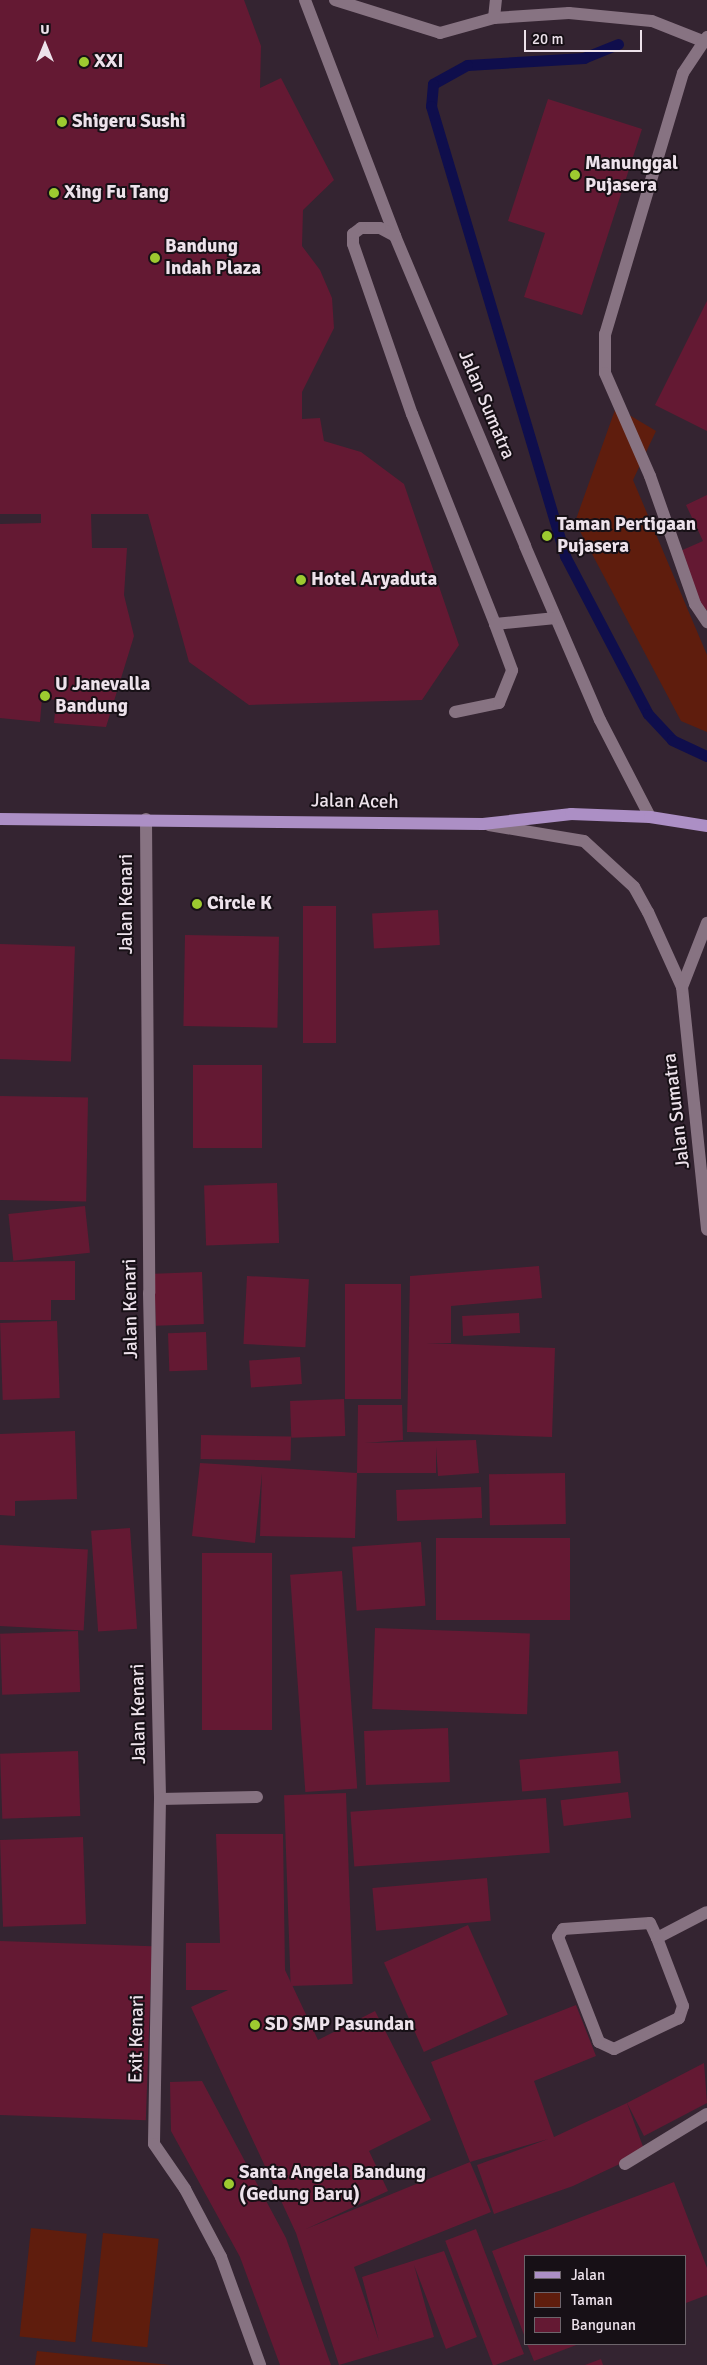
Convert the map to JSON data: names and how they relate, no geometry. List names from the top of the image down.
{
  "streets": {
    "main road": ["Jalan Aceh"],
    "street": ["Jalan Sumatra", "Jalan Kenari", "Exit Kenari"]
  },
  "crossings": [
    ["Jalan Sumatra", "Jalan Aceh"],
    ["Jalan Aceh", "Jalan Kenari"],
    ["Jalan Kenari", "Exit Kenari"]
  ],
  "places": [
    "XXI",
    "Shigeru Sushi",
    "Manunggal Pujasera",
    "Xing Fu Tang",
    "Bandung Indah Plaza",
    "Taman Pertigaan Pujasera",
    "Hotel Aryaduta",
    "U Janevalla Bandung",
    "Circle K",
    "SD SMP Pasundan",
    "Santa Angela Bandung (Gedung Baru)"
  ],
  "legend": ["Jalan", "Taman", "Bangunan"],
  "scale_bar": "20 m",
  "north": "top"
}
